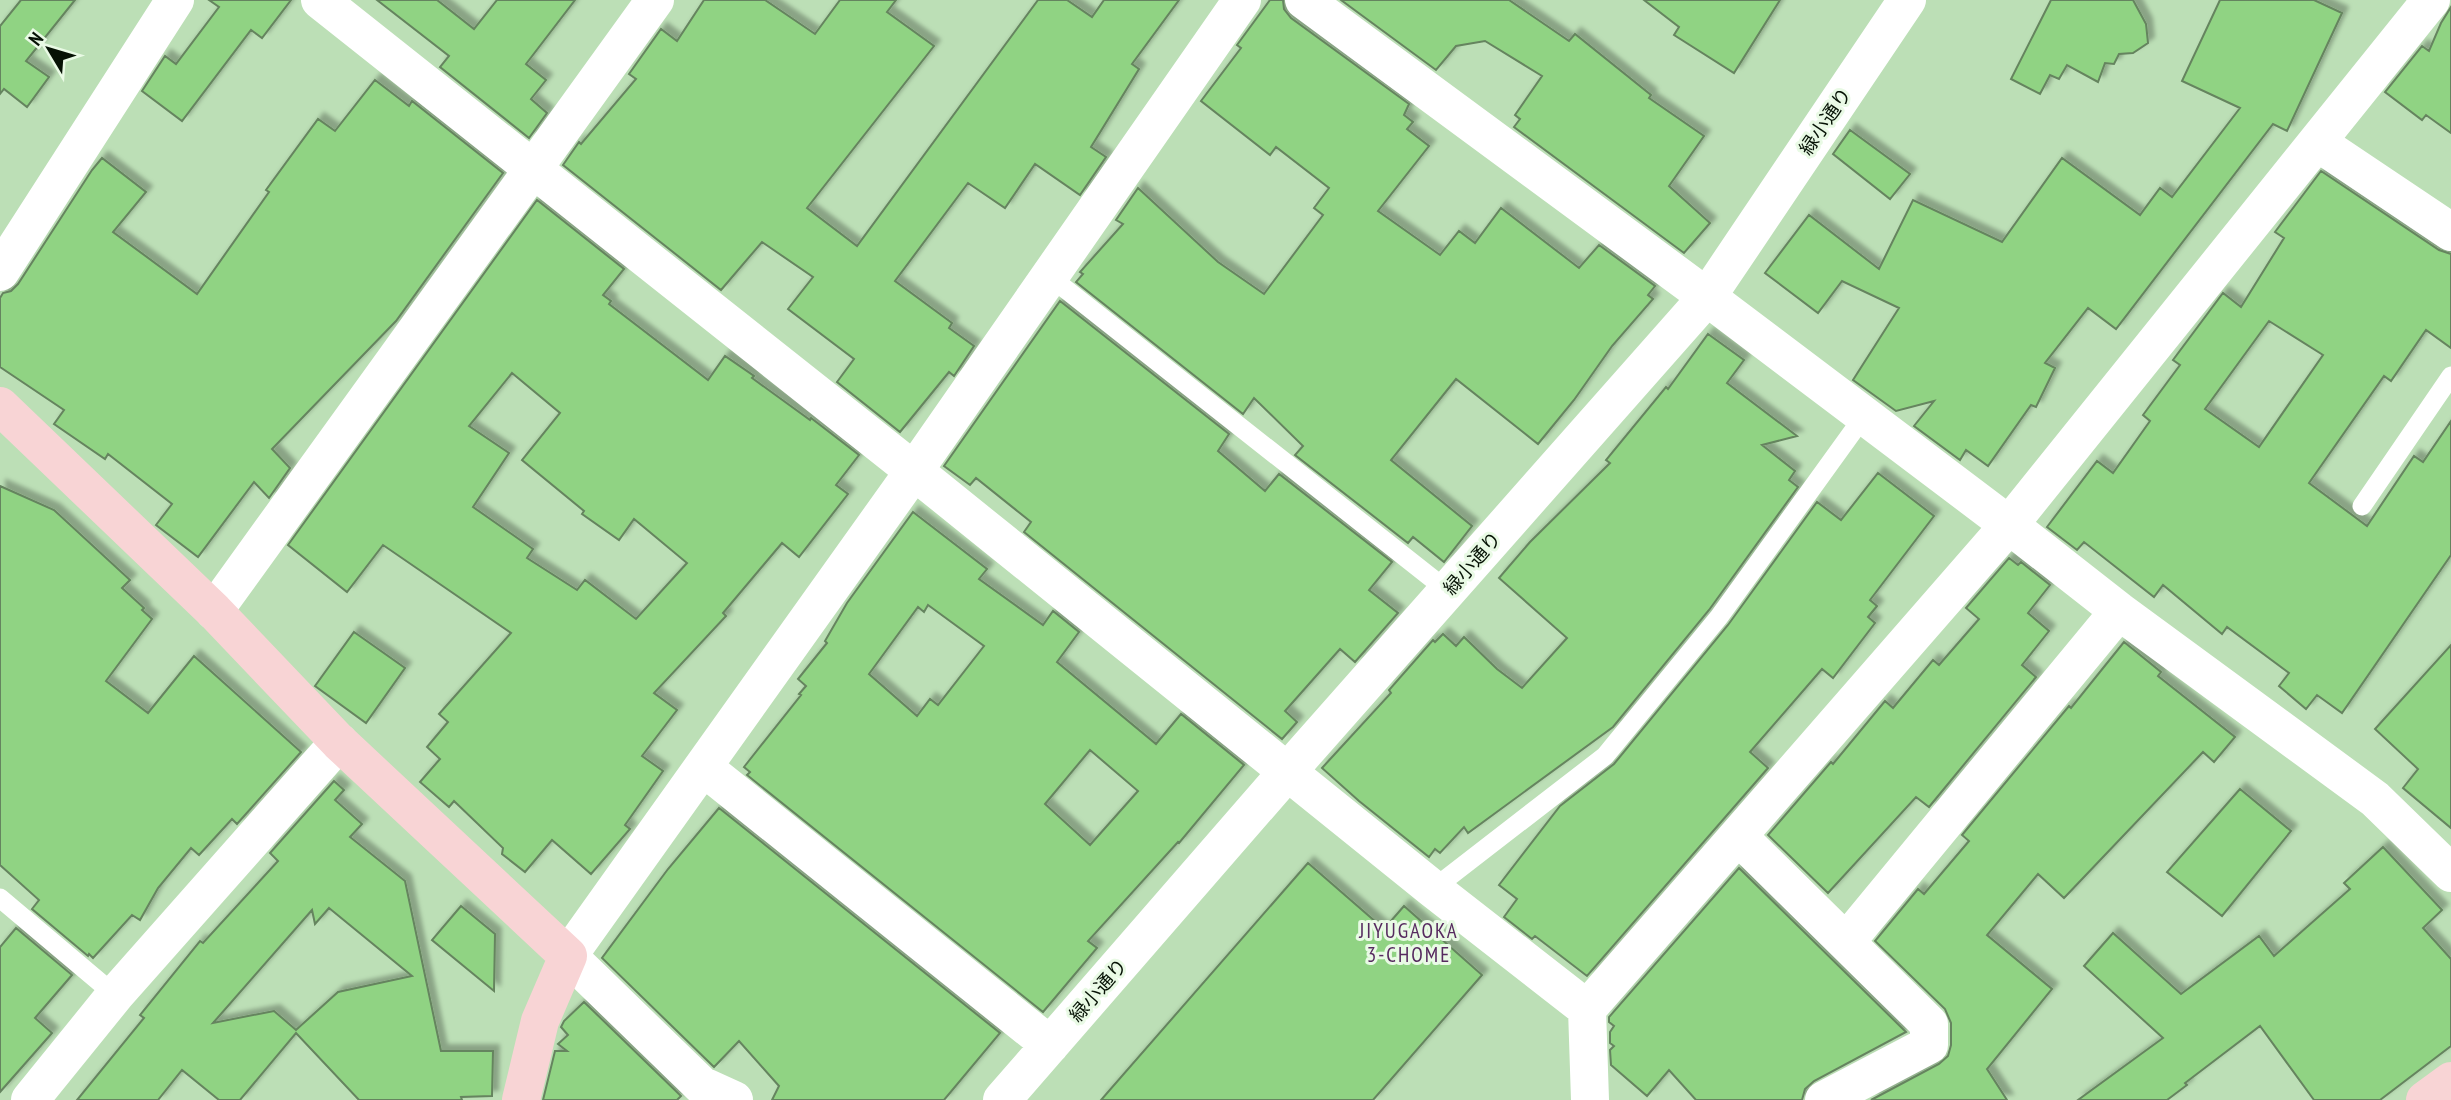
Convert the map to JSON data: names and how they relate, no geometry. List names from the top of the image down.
{
  "streets": {
    "street": ["緑小通り"]
  },
  "districts": ["JIYUGAOKA 3-CHOME"],
  "north": "top left"
}
